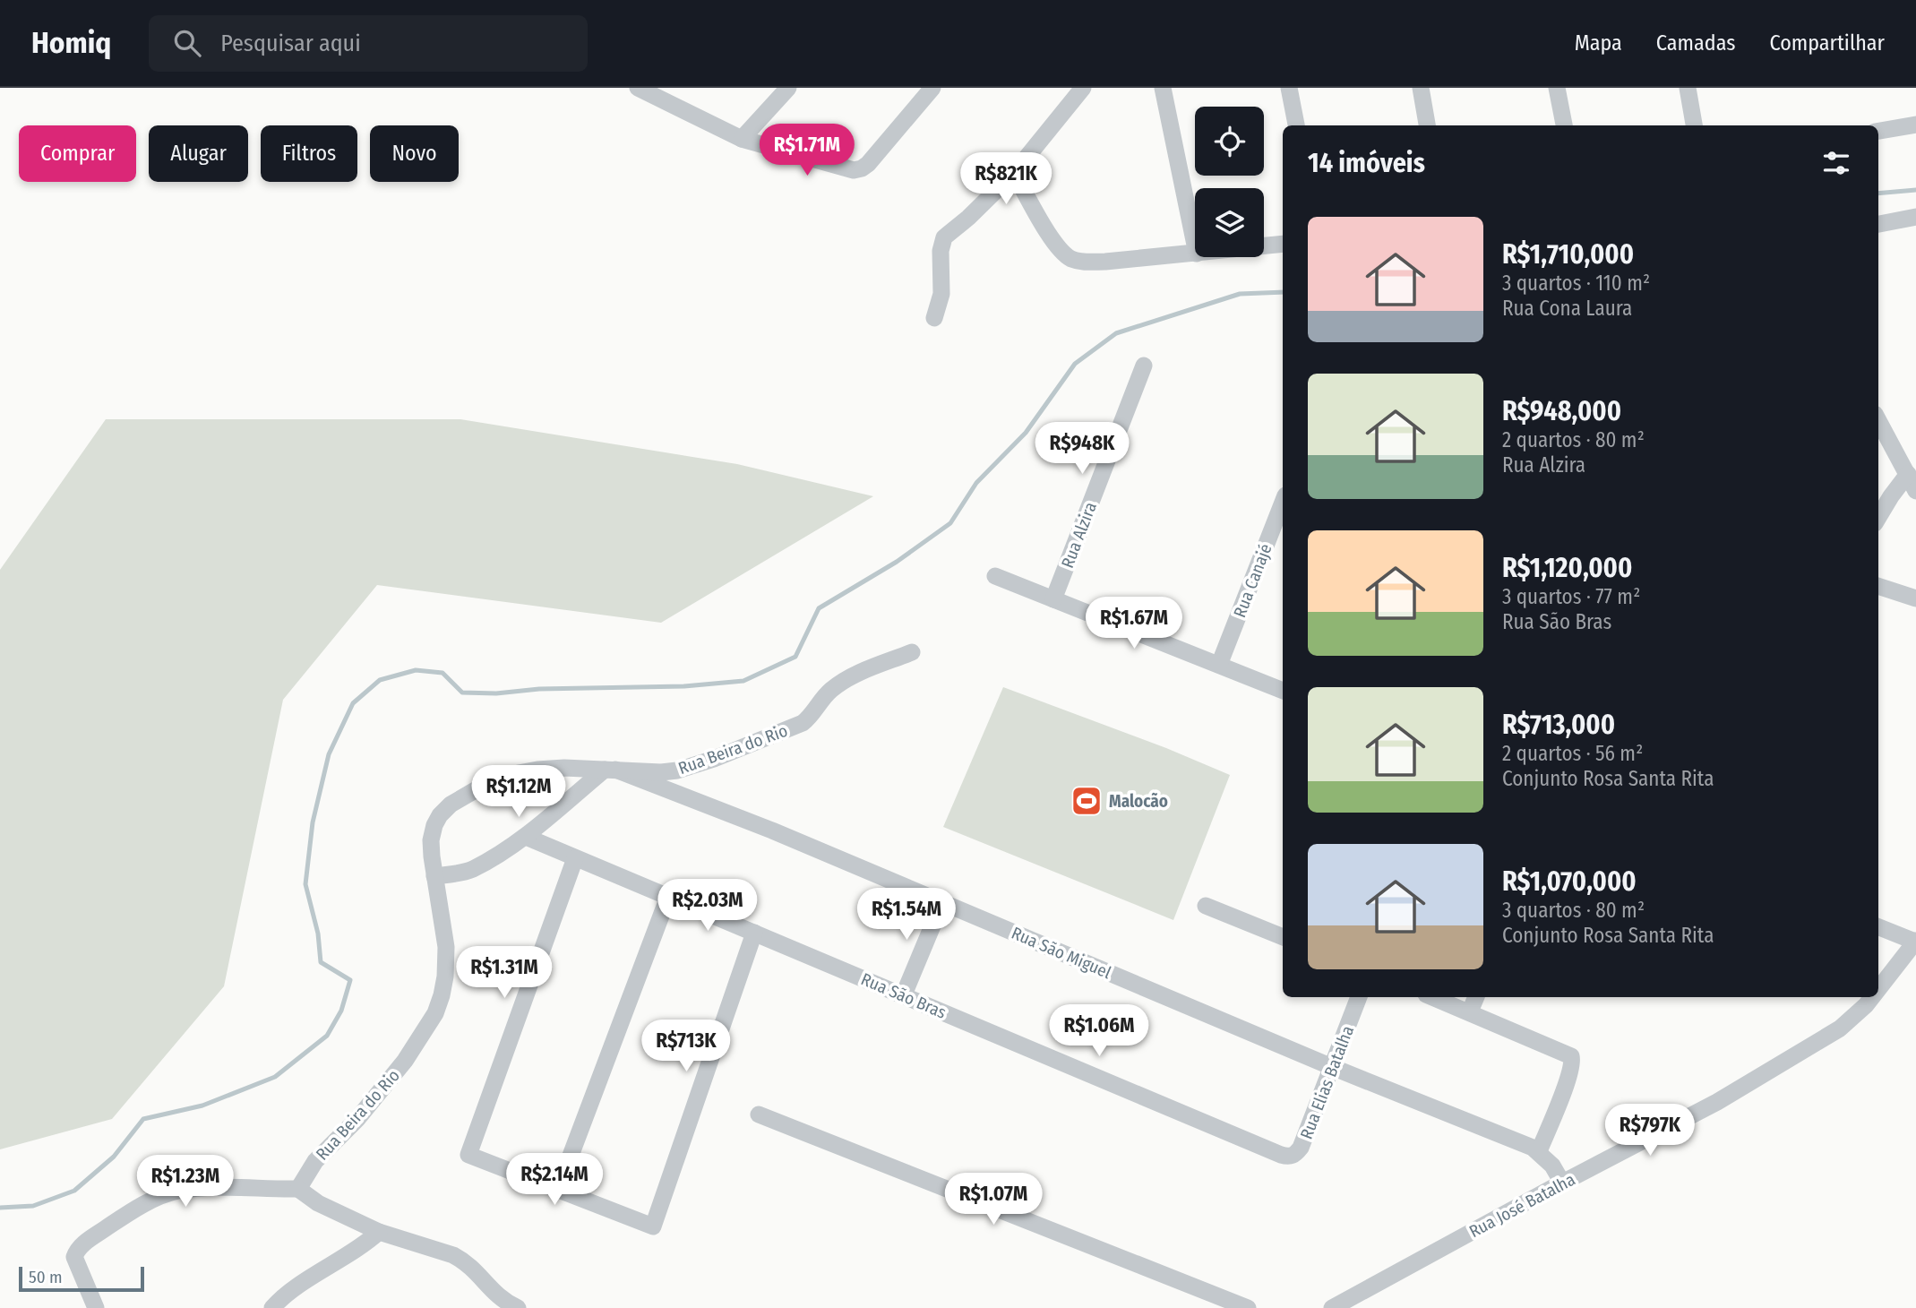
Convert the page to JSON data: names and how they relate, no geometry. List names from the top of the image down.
{
  "streets": {
    "street": [
      "Rua Alzira",
      "Rua Canajé",
      "Rua Beira do Rio",
      "Rua São Miguel",
      "Rua São Bras",
      "Rua Elias Batalha",
      "Rua José Batalha"
    ]
  },
  "crossings": [
    ["Rua Beira do Rio", "Rua São Miguel"],
    ["Rua São Miguel", "Rua Elias Batalha"],
    ["Rua São Miguel", "Rua José Batalha"],
    ["Rua São Bras", "Rua Elias Batalha"]
  ],
  "places": {
    "sports": ["Malocão"]
  },
  "scale_bar": "50 m",
  "page": {
    "header": "Homiq",
    "search": "Pesquisar aqui",
    "nav": ["Mapa", "Camadas", "Compartilhar"],
    "price": [
      "R$1.71M",
      "R$821K",
      "R$948K",
      "R$1.67M",
      "R$1.12M",
      "R$2.03M",
      "R$1.54M",
      "R$1.31M",
      "R$1.06M",
      "R$713K",
      "R$797K",
      "R$2.14M",
      "R$1.23M",
      "R$1.07M"
    ],
    "chip": [
      "Comprar",
      "Alugar",
      "Filtros",
      "Novo"
    ],
    "heading": "14 imóveis",
    "list": [
      {
        "name": "R$1,710,000",
        "note": "3 quartos · 110 m² · Rua Cona Laura"
      },
      {
        "name": "R$948,000",
        "note": "2 quartos · 80 m² · Rua Alzira"
      },
      {
        "name": "R$1,120,000",
        "note": "3 quartos · 77 m² · Rua São Bras"
      },
      {
        "name": "R$713,000",
        "note": "2 quartos · 56 m² · Conjunto Rosa Santa Rita"
      },
      {
        "name": "R$1,070,000",
        "note": "3 quartos · 80 m² · Conjunto Rosa Santa Rita"
      }
    ],
    "scale": "50 m"
  }
}
